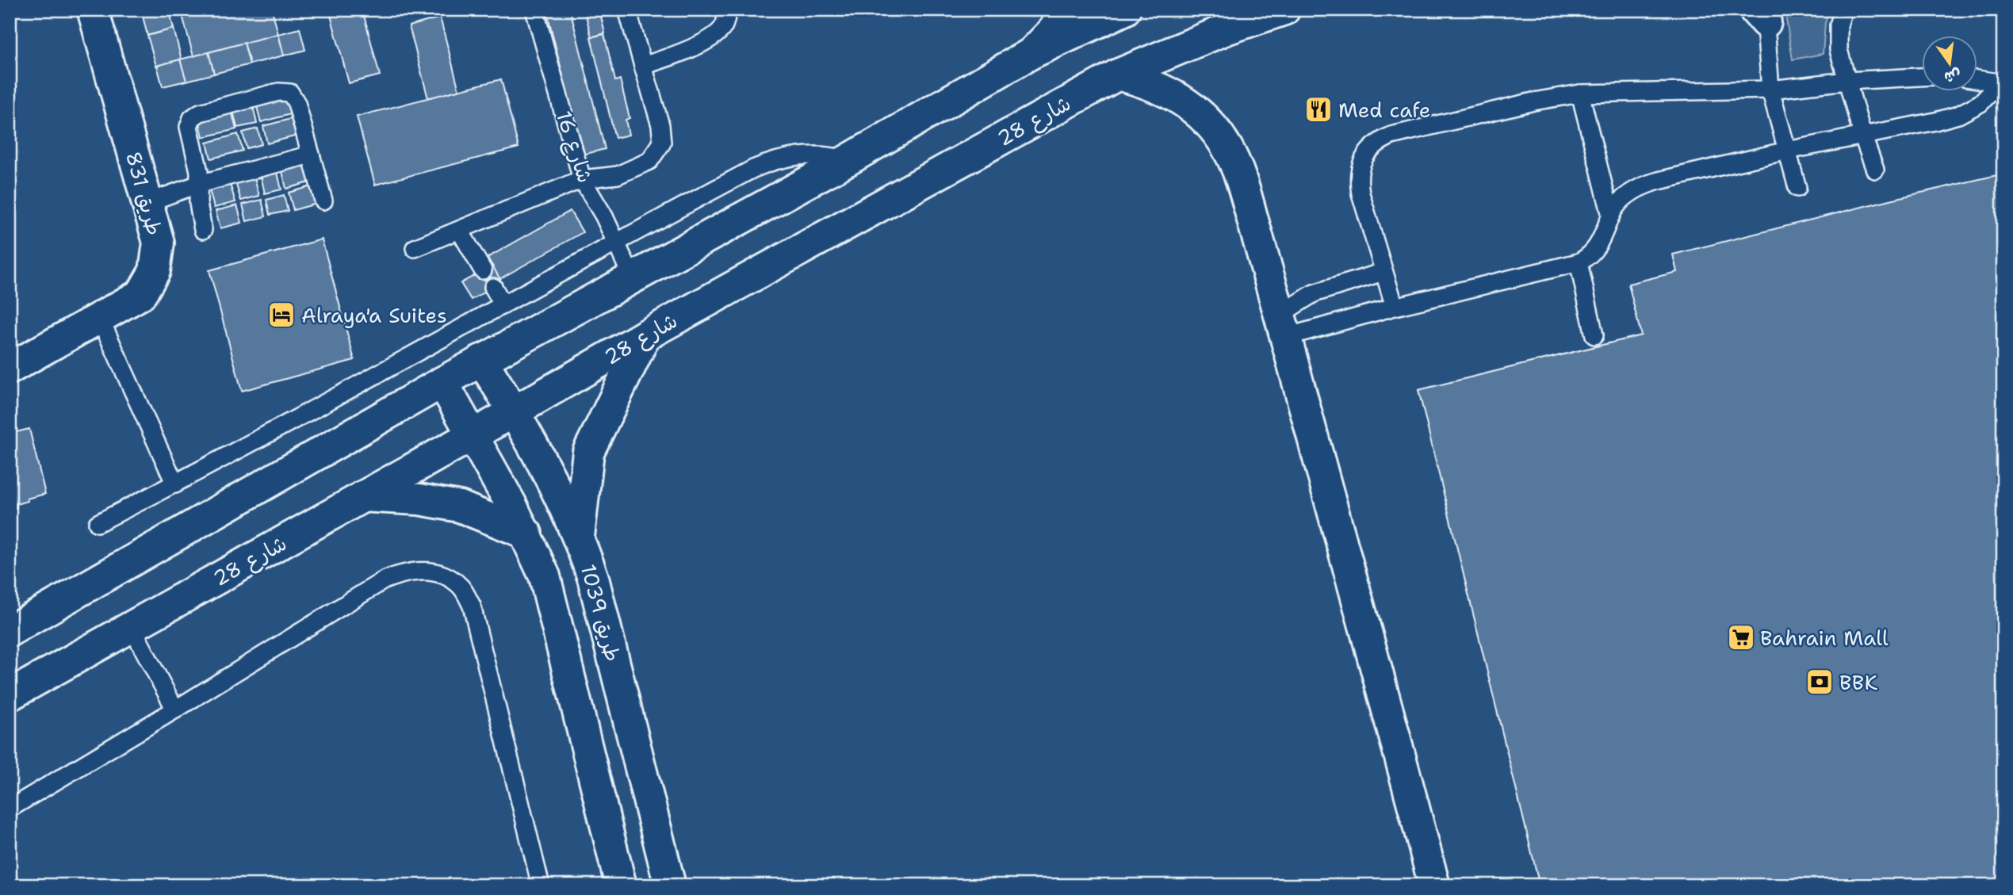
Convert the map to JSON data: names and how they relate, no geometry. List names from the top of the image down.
{
  "streets": {
    "street": ["شارع 28", "طريق 831", "طريق 1039"],
    "lane": ["شارع 16"]
  },
  "crossings": [
    ["شارع 28", "طريق 1039"]
  ],
  "places": {
    "restaurant": ["Med cafe"],
    "hotel": ["Alraya'a Suites"],
    "supermarket": ["Bahrain Mall"],
    "bank": ["BBK"]
  },
  "north": "bottom"
}
